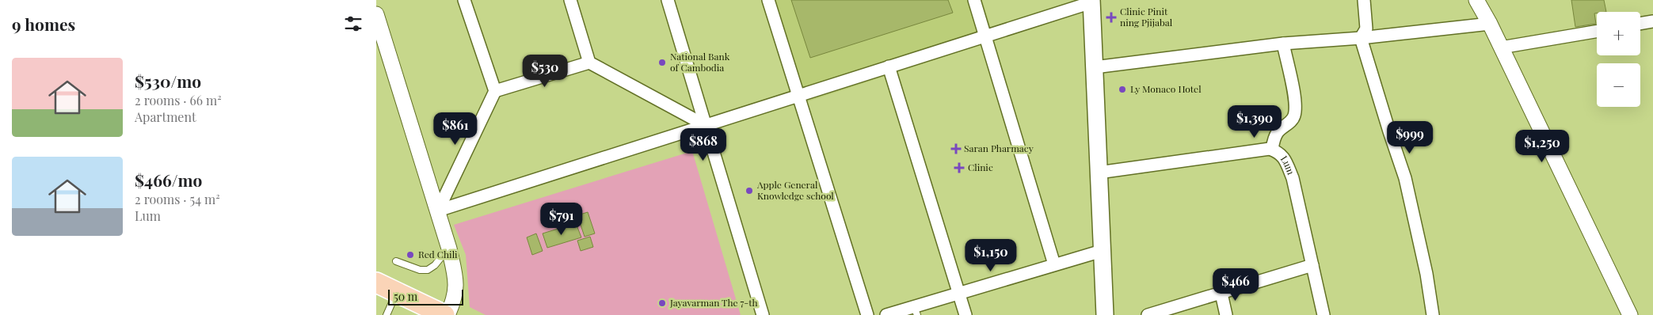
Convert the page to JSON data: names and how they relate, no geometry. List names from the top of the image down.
{
  "streets": {
    "street": ["Lum"]
  },
  "places": {
    "health": ["Clinic Pinit ning Pjijabal", "Saran Pharmacy", "Clinic"],
    "other": [
      "National Bank of Cambodia",
      "Ly Monaco Hotel",
      "Apple General Knowledge school",
      "Red Chili",
      "Jayavarman The 7-th"
    ]
  },
  "scale_bar": "50 m",
  "page": {
    "heading": "9 homes",
    "map_buttons": ["+", "−"],
    "list": [
      {
        "name": "$530/mo",
        "note": "2 rooms · 66 m² · Apartment"
      },
      {
        "name": "$466/mo",
        "note": "2 rooms · 54 m² · Lum"
      }
    ],
    "price": [
      "$530",
      "$1,390",
      "$861",
      "$999",
      "$868",
      "$1,250",
      "$791",
      "$1,150",
      "$466"
    ],
    "scale": "50 m"
  }
}
